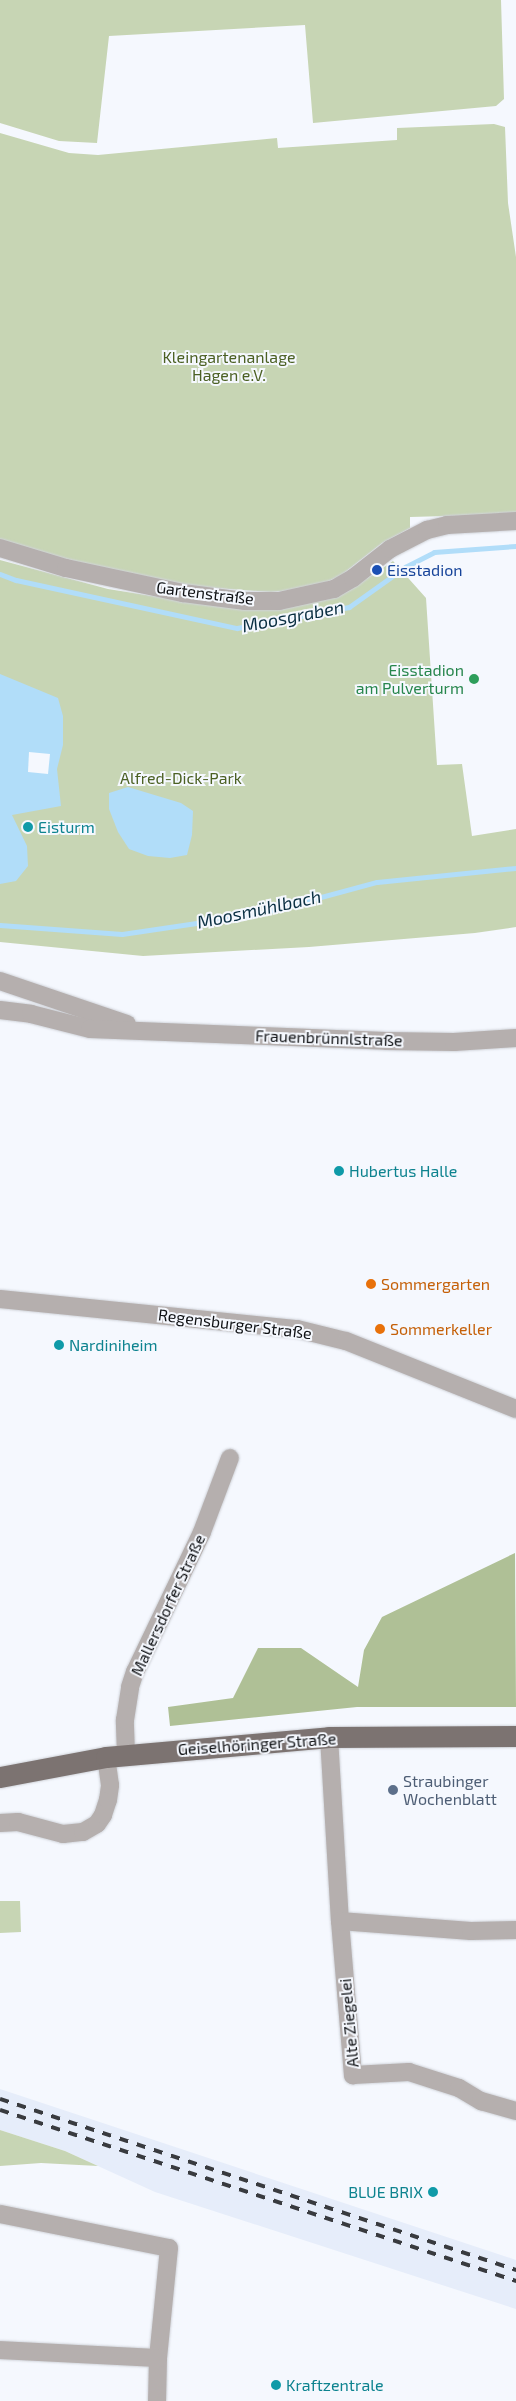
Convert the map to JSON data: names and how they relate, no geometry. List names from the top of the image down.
{
  "streets": {
    "main road": ["Geiselhöringer Straße"],
    "street": [
      "Gartenstraße",
      "Frauenbrünnlstraße",
      "Regensburger Straße",
      "Mallersdorfer Straße",
      "Alte Ziegelei"
    ]
  },
  "crossings": [
    ["Mallersdorfer Straße", "Geiselhöringer Straße"],
    ["Geiselhöringer Straße", "Alte Ziegelei"]
  ],
  "water": ["Moosgraben", "Moosmühlbach"],
  "parks": ["Kleingartenanlage Hagen e.V.", "Alfred-Dick-Park"],
  "places": [
    "Eisstadion",
    "Eisstadion am Pulverturm",
    "Eisturm",
    "Hubertus Halle",
    "Sommergarten",
    "Sommerkeller",
    "Nardiniheim",
    "Straubinger Wochenblatt",
    "BLUE BRIX",
    "Kraftzentrale"
  ]
}
